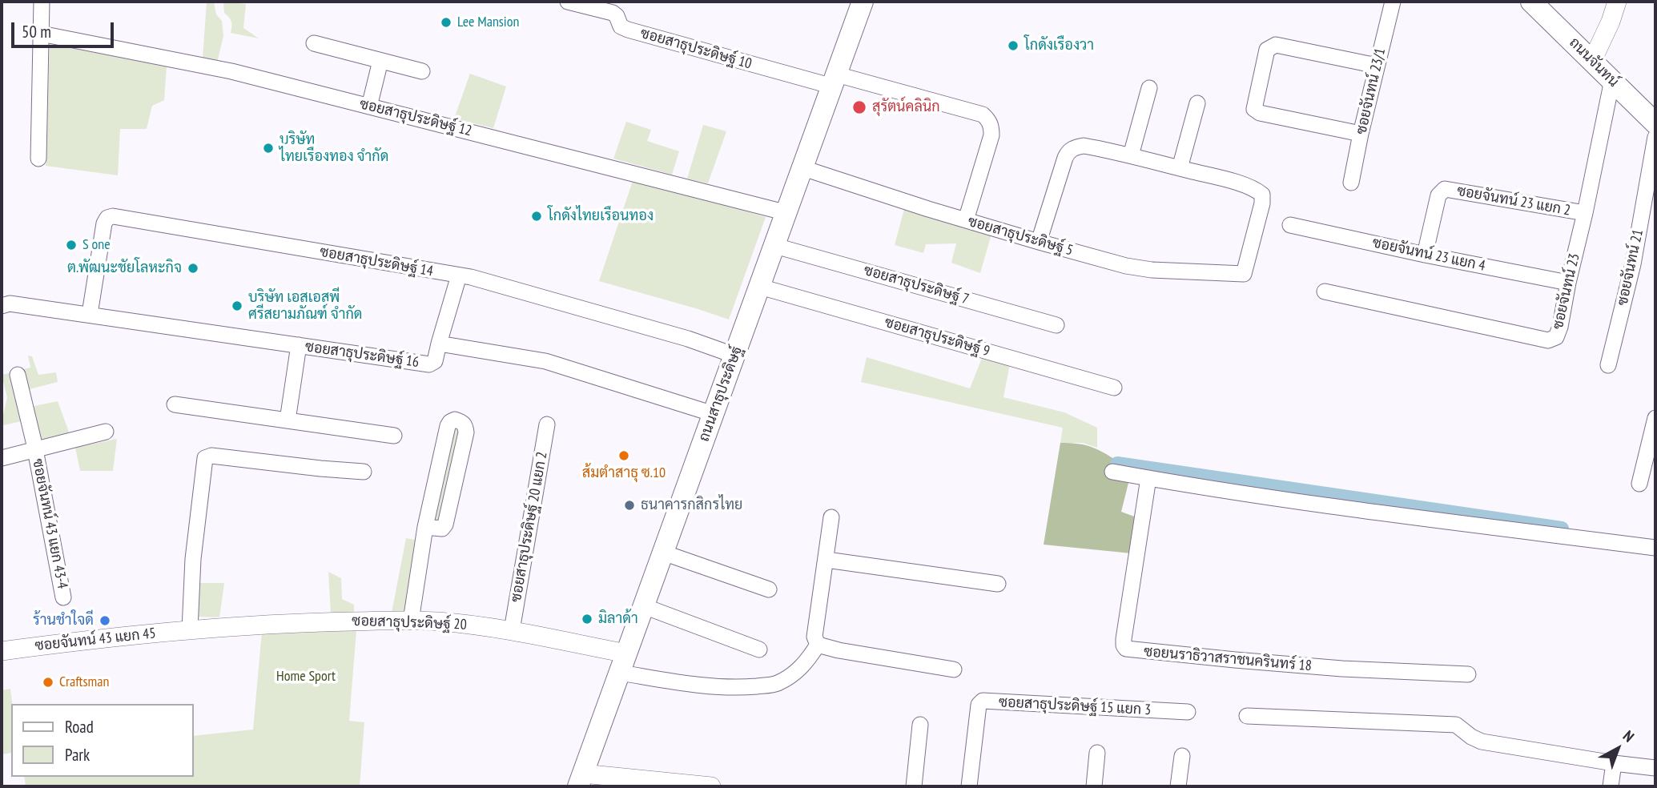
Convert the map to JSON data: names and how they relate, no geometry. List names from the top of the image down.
{
  "streets": {
    "main road": ["ถนนจันทน์", "ถนนสาธุประดิษฐ์"],
    "street": [
      "ซอยสาธุประดิษฐ์ 10",
      "ซอยจันทน์ 23/1",
      "ซอยสาธุประดิษฐ์ 12",
      "ซอยจันทน์ 23 แยก 2",
      "ซอยสาธุประดิษฐ์ 5",
      "ซอยจันทน์ 23 แยก 4",
      "ซอยสาธุประดิษฐ์ 14",
      "ซอยจันทน์ 21",
      "ซอยสาธุประดิษฐ์ 7",
      "ซอยจันทน์ 23",
      "ซอยสาธุประดิษฐ์ 9",
      "ซอยสาธุประดิษฐ์ 16",
      "ซอยจันทน์ 43 แยก 43-4",
      "ซอยสาธุประดิษฐ์ 20 แยก 2",
      "ซอยสาธุประดิษฐ์ 20",
      "ซอยจันทน์ 43 แยก 45",
      "ซอยนราธิวาสราชนครินทร์ 18",
      "ซอยสาธุประดิษฐ์ 15 แยก 3"
    ]
  },
  "crossings": [
    ["ซอยสาธุประดิษฐ์ 10", "ซอยสาธุประดิษฐ์ 5"],
    ["ซอยสาธุประดิษฐ์ 10", "ถนนสาธุประดิษฐ์"],
    ["ถนนจันทน์", "ซอยจันทน์ 23"],
    ["ซอยสาธุประดิษฐ์ 12", "ถนนสาธุประดิษฐ์"],
    ["ซอยจันทน์ 23 แยก 2", "ซอยจันทน์ 23 แยก 4"],
    ["ซอยจันทน์ 23 แยก 2", "ซอยจันทน์ 23"],
    ["ซอยสาธุประดิษฐ์ 5", "ถนนสาธุประดิษฐ์"],
    ["ซอยจันทน์ 23 แยก 4", "ซอยจันทน์ 23"],
    ["ซอยสาธุประดิษฐ์ 14", "ซอยสาธุประดิษฐ์ 16"],
    ["ซอยสาธุประดิษฐ์ 14", "ถนนสาธุประดิษฐ์"],
    ["ซอยสาธุประดิษฐ์ 7", "ถนนสาธุประดิษฐ์"],
    ["ซอยสาธุประดิษฐ์ 9", "ถนนสาธุประดิษฐ์"],
    ["ถนนสาธุประดิษฐ์", "ซอยสาธุประดิษฐ์ 20"],
    ["ซอยสาธุประดิษฐ์ 20 แยก 2", "ซอยสาธุประดิษฐ์ 20"],
    ["ซอยสาธุประดิษฐ์ 20", "ซอยจันทน์ 43 แยก 45"]
  ],
  "parks": ["Home Sport"],
  "places": [
    "Lee Mansion",
    "โกดังเรืองวา",
    "สุรัตน์คลินิก",
    "บริษัท ไทยเรืองทอง จำกัด",
    "โกดังไทยเรือนทอง",
    "S one",
    "ต.พัฒนะชัยโลหะกิจ",
    "บริษัท เอสเอสพี ศรีสยามภัณฑ์ จำกัด",
    "ส้มตำสาธุ ซ.10",
    "ธนาคารกสิกรไทย",
    "มิลาด้า",
    "ร้านชำใจดี",
    "Craftsman"
  ],
  "legend": ["Road", "Park"],
  "scale_bar": "50 m",
  "north": "top right"
}
